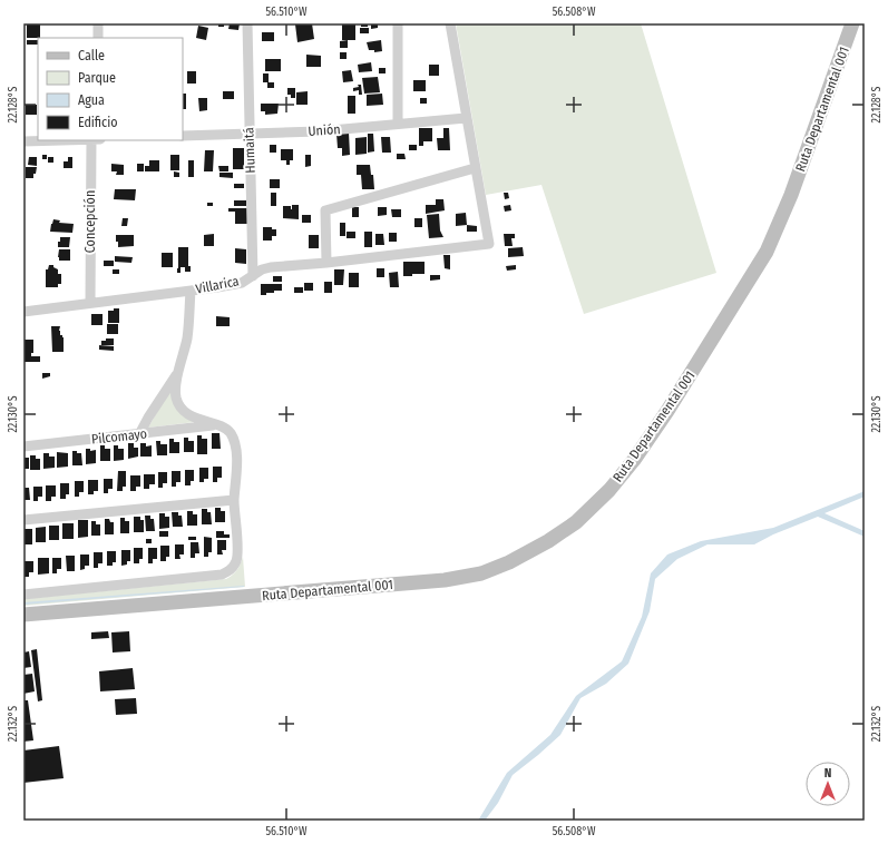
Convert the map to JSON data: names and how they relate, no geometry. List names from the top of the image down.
{
  "streets": {
    "street": [
      "Ruta Departamental 001",
      "Unión",
      "Humaitá",
      "Concepción",
      "Villarica",
      "Pilcomayo"
    ]
  },
  "crossings": [
    ["Unión", "Humaitá"],
    ["Humaitá", "Villarica"],
    ["Concepción", "Villarica"]
  ],
  "legend": [
    "Calle",
    "Parque",
    "Agua",
    "Edificio"
  ],
  "north": "top",
  "coordinates": [
    "56.510°W",
    "56.508°W",
    "22.128°S",
    "22.130°S",
    "22.132°S"
  ]
}
